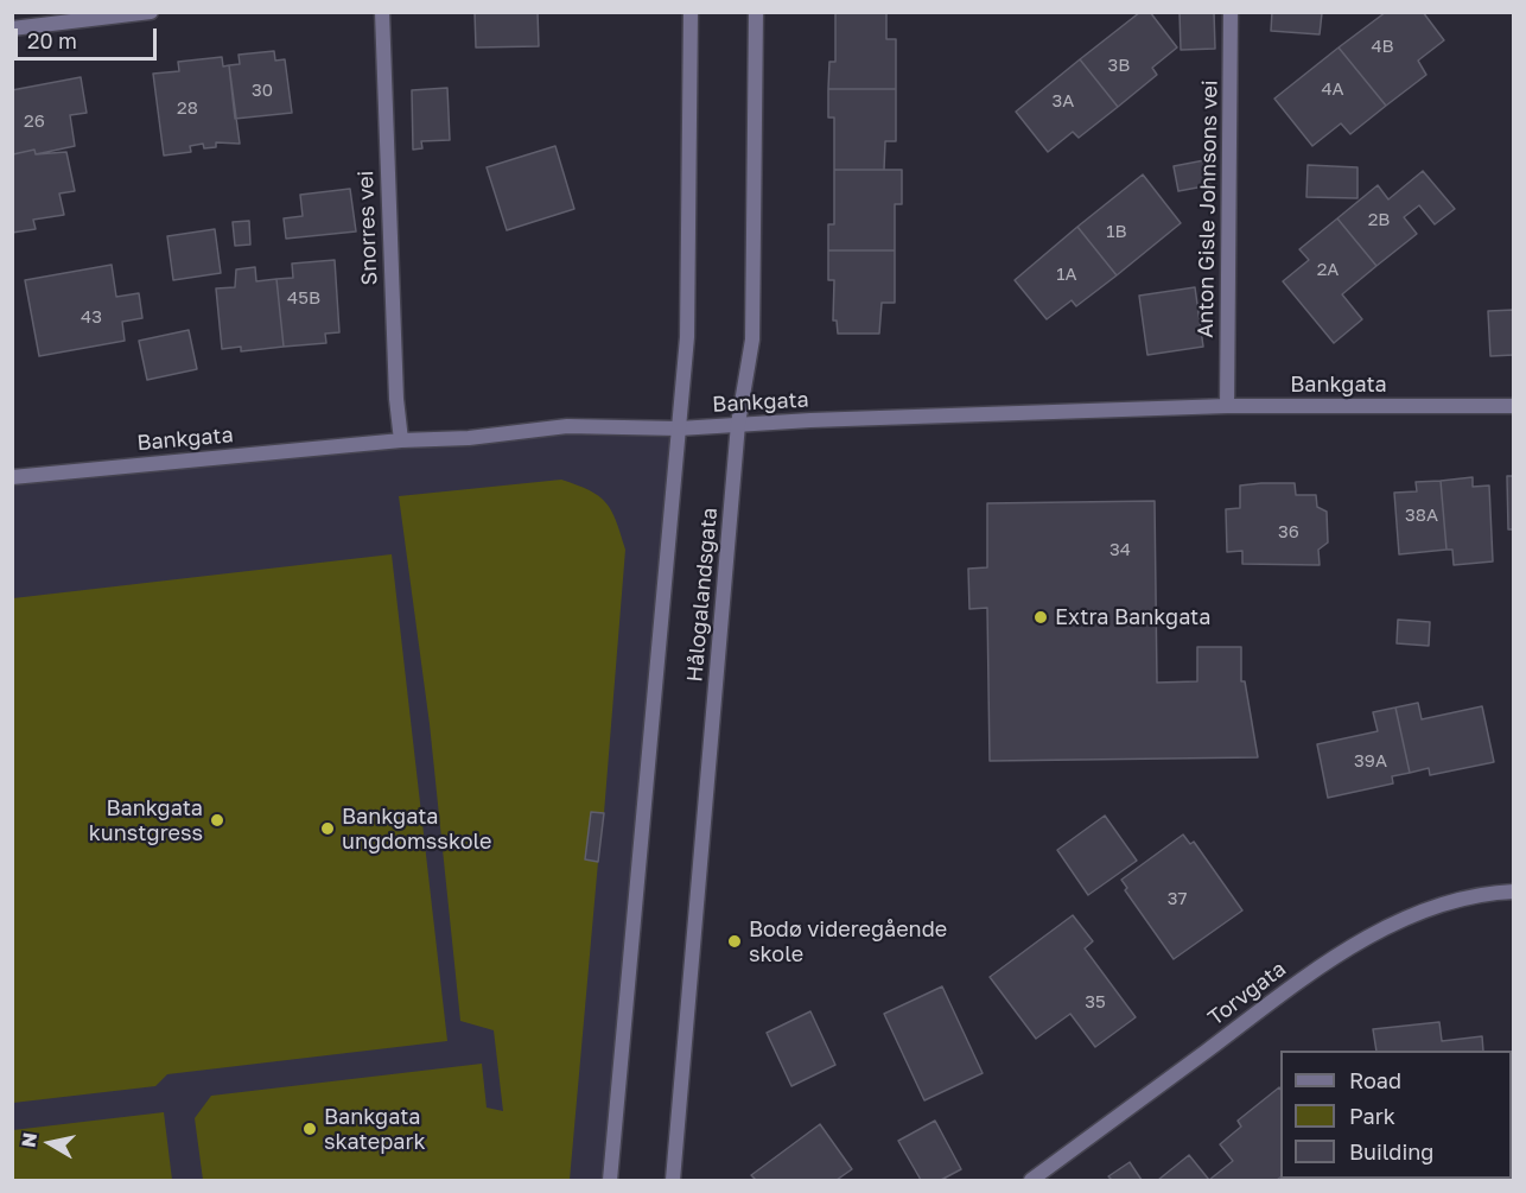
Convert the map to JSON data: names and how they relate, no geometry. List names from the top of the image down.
{
  "streets": {
    "street": [
      "Anton Gisle Johnsons vei",
      "Snorres vei",
      "Bankgata",
      "Hålogalandsgata",
      "Torvgata"
    ]
  },
  "crossings": [
    ["Anton Gisle Johnsons vei", "Bankgata"],
    ["Snorres vei", "Bankgata"],
    ["Bankgata", "Hålogalandsgata"]
  ],
  "places": [
    "Extra Bankgata",
    "Bankgata kunstgress",
    "Bankgata ungdomsskole",
    "Bodø videregående skole",
    "Bankgata skatepark"
  ],
  "house_numbers": [
    "4B",
    "3B",
    "4A",
    "30",
    "3A",
    "28",
    "26",
    "2B",
    "1B",
    "2A",
    "1A",
    "45B",
    "43",
    "38A",
    "36",
    "34",
    "39A",
    "37",
    "35"
  ],
  "legend": ["Road", "Park", "Building"],
  "scale_bar": "20 m",
  "north": "left"
}
